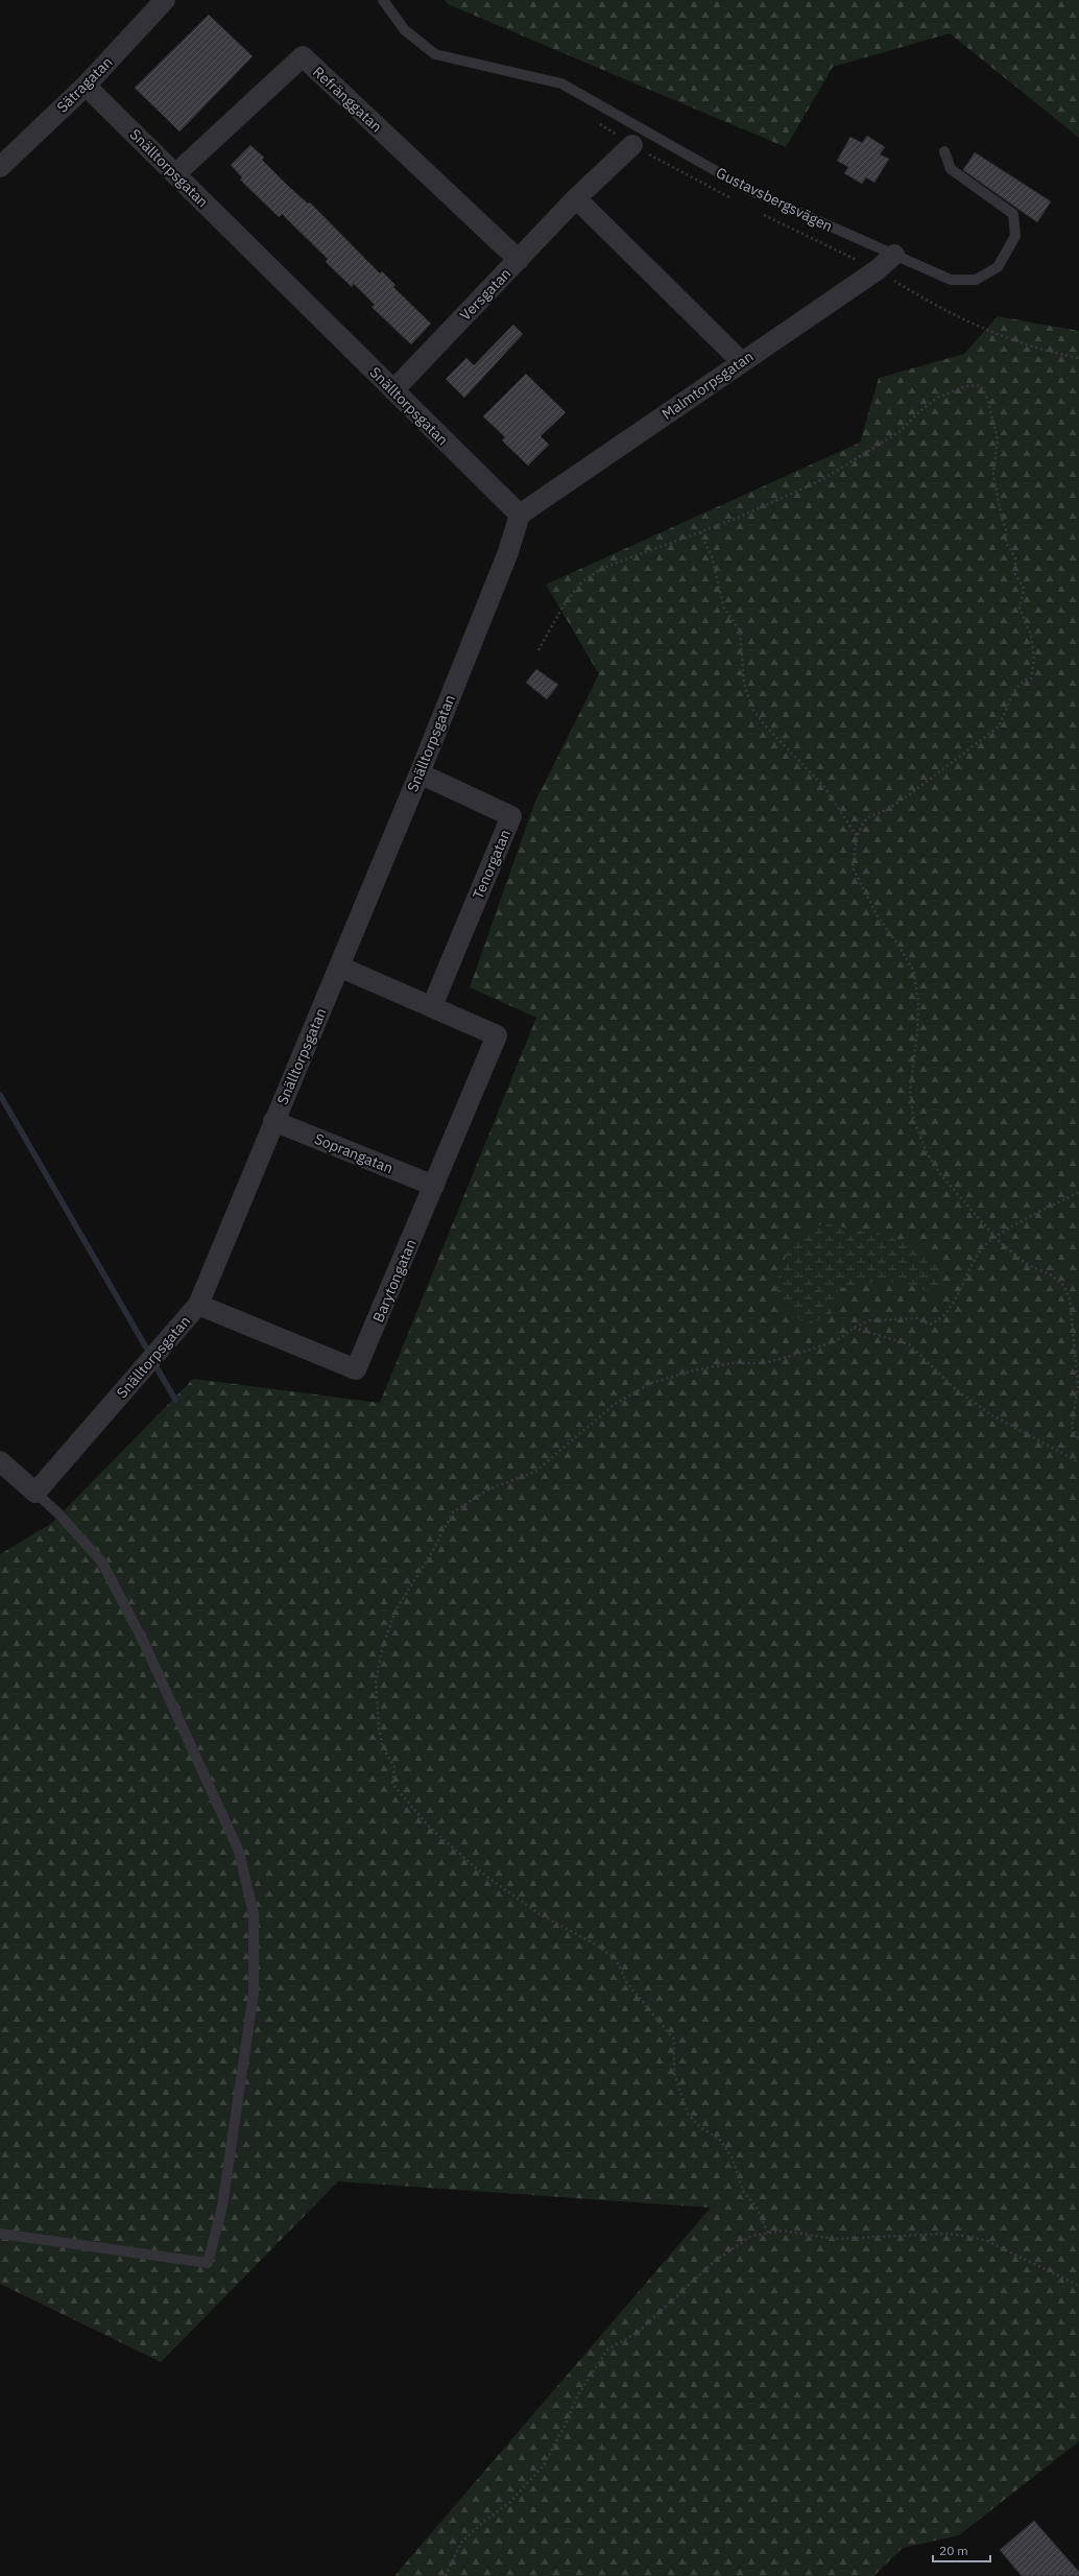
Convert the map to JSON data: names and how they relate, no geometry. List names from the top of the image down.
{
  "streets": {
    "street": [
      "Sätragatan",
      "Refränggatan",
      "Snälltorpsgatan",
      "Versgatan",
      "Malmtorpsgatan",
      "Tenorgatan",
      "Soprangatan",
      "Barytongatan"
    ],
    "lane": ["Gustavsbergsvägen"]
  },
  "crossings": [
    ["Sätragatan", "Snälltorpsgatan"],
    ["Refränggatan", "Snälltorpsgatan"],
    ["Refränggatan", "Versgatan"],
    ["Snälltorpsgatan", "Versgatan"],
    ["Snälltorpsgatan", "Malmtorpsgatan"],
    ["Snälltorpsgatan", "Tenorgatan"],
    ["Snälltorpsgatan", "Soprangatan"],
    ["Snälltorpsgatan", "Barytongatan"],
    ["Gustavsbergsvägen", "Malmtorpsgatan"],
    ["Tenorgatan", "Barytongatan"],
    ["Soprangatan", "Barytongatan"]
  ],
  "scale_bar": "20 m"
}
